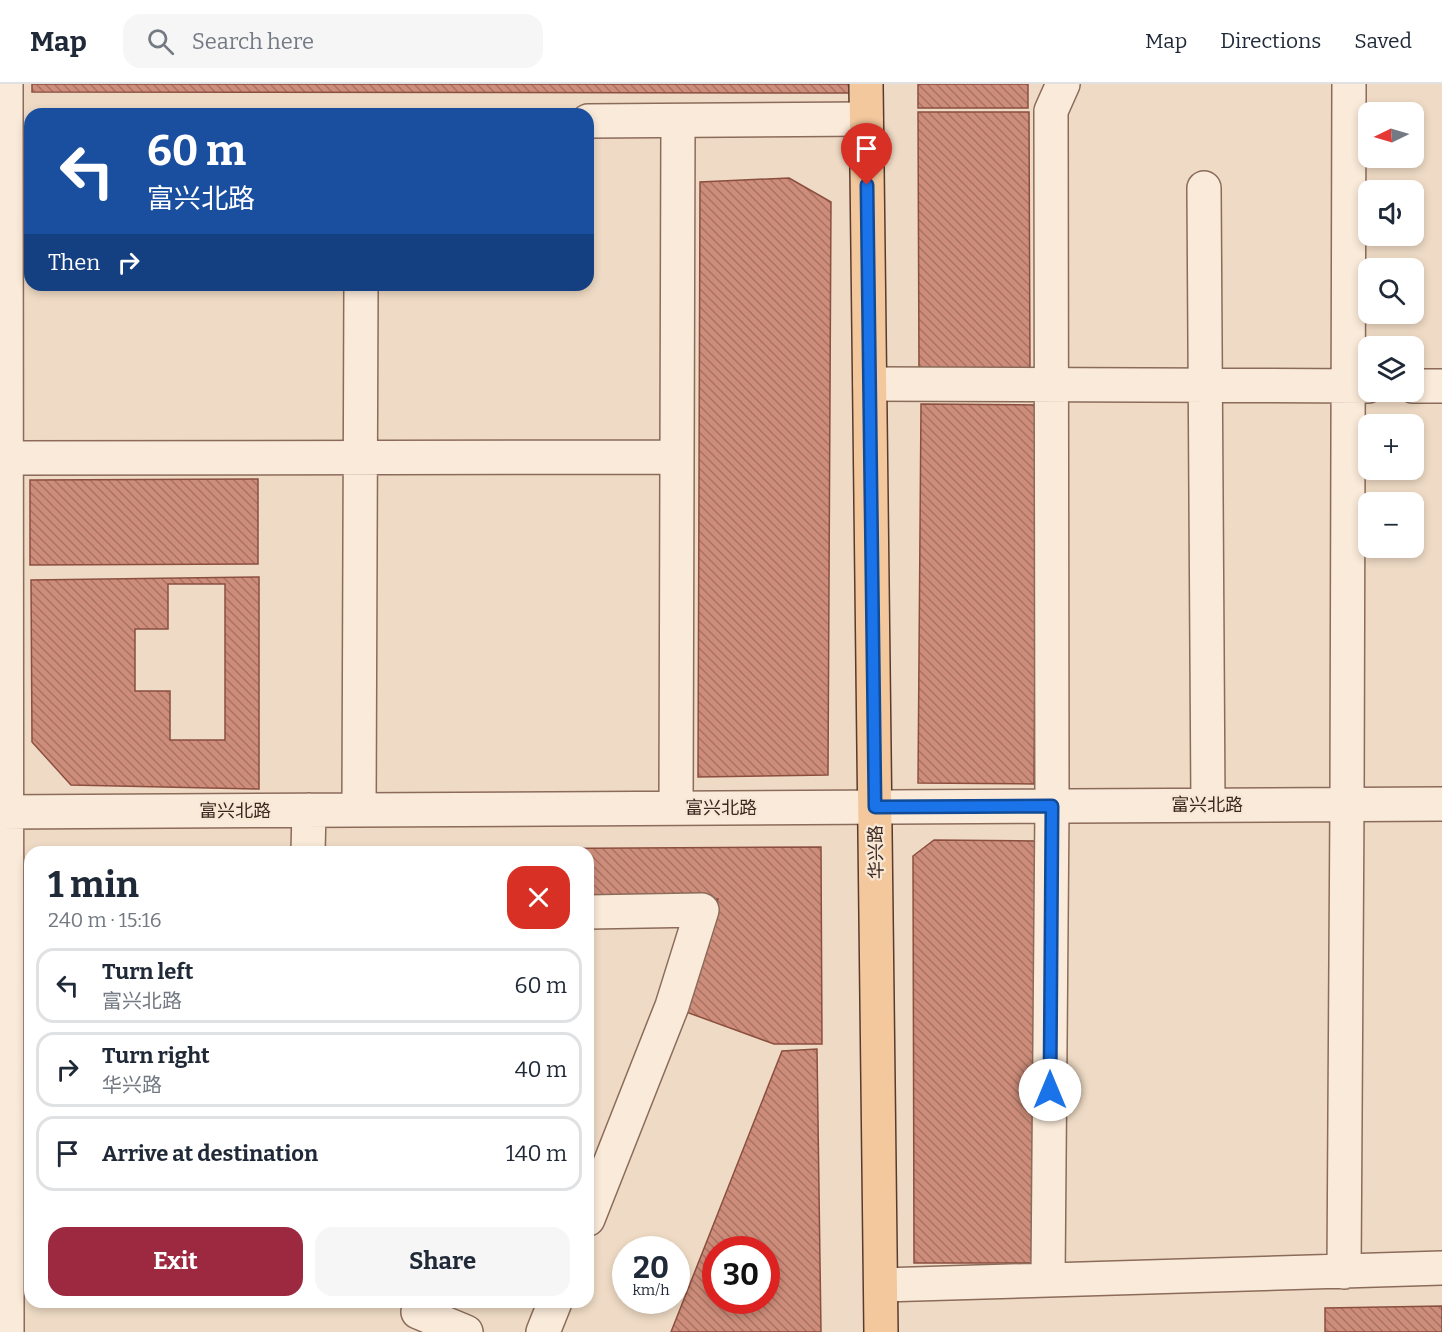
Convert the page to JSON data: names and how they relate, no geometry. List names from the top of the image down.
{
  "streets": {
    "main road": ["华兴路"],
    "street": ["富兴北路"]
  },
  "crossings": [
    ["富兴北路", "华兴路"]
  ],
  "north": "left",
  "page": {
    "header": "Map",
    "search": "Search here",
    "nav": ["Map", "Directions", "Saved"],
    "map_buttons": ["+", "−"],
    "turn": ["60 m", "富兴北路"],
    "then": "Then",
    "heading": ["1 min", "240 m · 15:16"],
    "list": [
      {
        "name": "Turn left",
        "note": "富兴北路",
        "value": "60 m"
      },
      {
        "name": "Turn right",
        "note": "华兴路",
        "value": "40 m"
      },
      {
        "name": "Arrive at destination",
        "value": "140 m"
      }
    ],
    "buttons": ["Exit", "Share"],
    "speed": "20 km/h",
    "limit": "30"
  }
}
